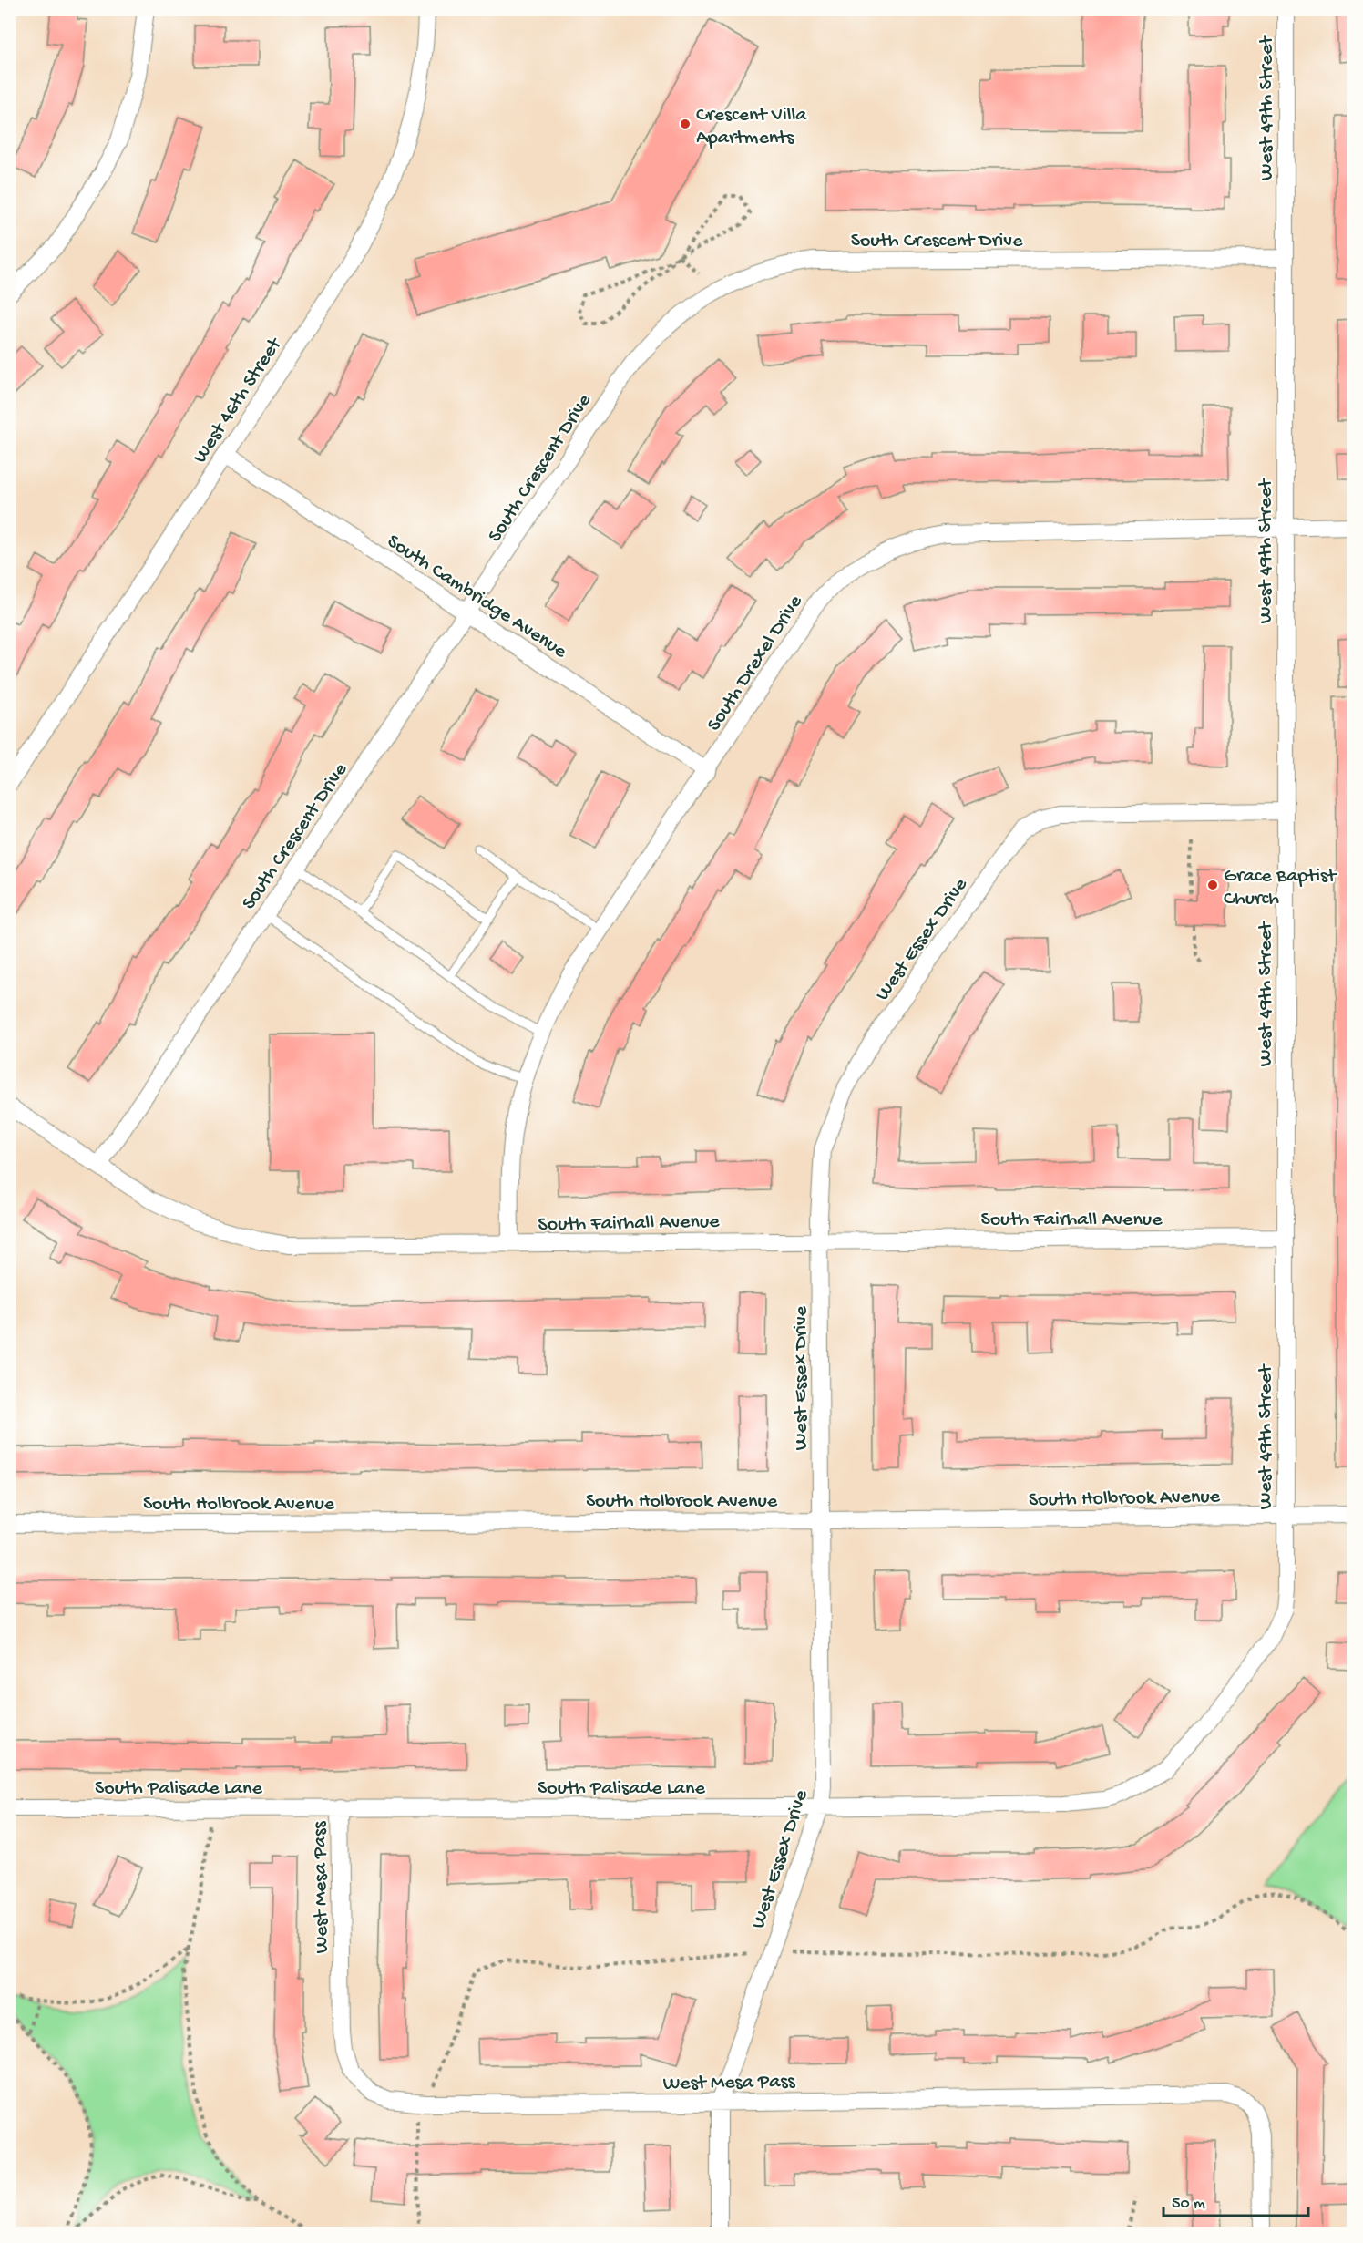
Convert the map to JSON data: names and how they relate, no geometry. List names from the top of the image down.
{
  "streets": {
    "street": [
      "West 49th Street",
      "South Crescent Drive",
      "West 46th Street",
      "South Cambridge Avenue",
      "South Drexel Drive",
      "West Essex Drive",
      "South Fairhall Avenue",
      "South Holbrook Avenue",
      "South Palisade Lane",
      "West Mesa Pass"
    ]
  },
  "crossings": [
    ["West 49th Street", "South Crescent Drive"],
    ["West 49th Street", "South Drexel Drive"],
    ["West 49th Street", "West Essex Drive"],
    ["West 49th Street", "South Fairhall Avenue"],
    ["West 49th Street", "South Holbrook Avenue"],
    ["West 49th Street", "South Palisade Lane"],
    ["South Crescent Drive", "South Cambridge Avenue"],
    ["South Crescent Drive", "South Fairhall Avenue"],
    ["West 46th Street", "South Cambridge Avenue"],
    ["South Cambridge Avenue", "South Drexel Drive"],
    ["South Drexel Drive", "South Fairhall Avenue"],
    ["West Essex Drive", "South Fairhall Avenue"],
    ["West Essex Drive", "South Holbrook Avenue"],
    ["West Essex Drive", "South Palisade Lane"],
    ["West Essex Drive", "West Mesa Pass"],
    ["South Palisade Lane", "West Mesa Pass"]
  ],
  "places": ["Crescent Villa Apartments", "Grace Baptist Church"],
  "scale_bar": "50 m"
}
